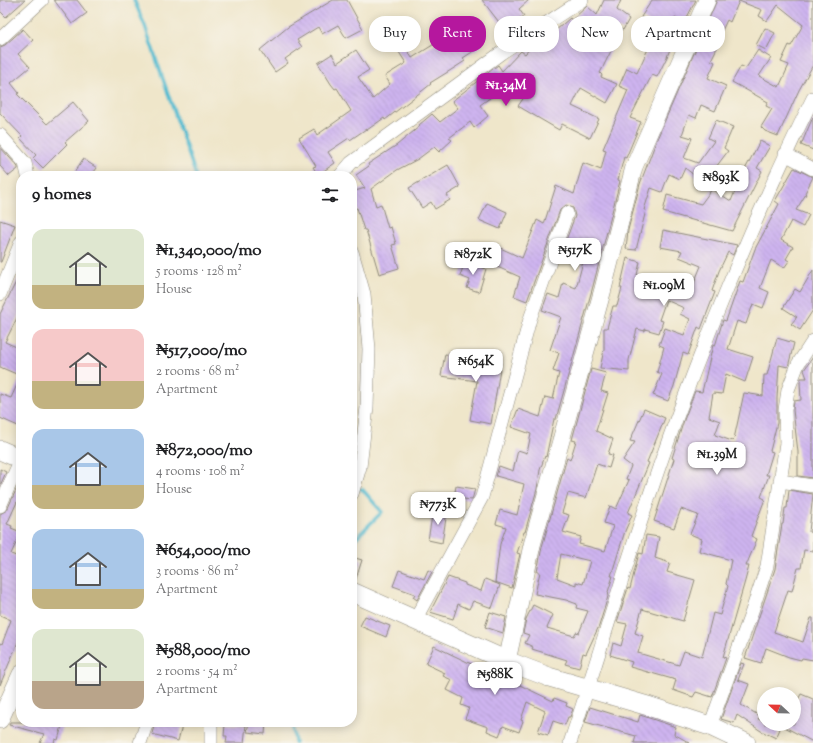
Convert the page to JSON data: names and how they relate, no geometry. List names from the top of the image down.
{
  "north": "left",
  "page": {
    "chip": [
      "Buy",
      "Rent",
      "Filters",
      "New",
      "Apartment"
    ],
    "price": [
      "₦1.34M",
      "₦893K",
      "₦517K",
      "₦872K",
      "₦1.09M",
      "₦654K",
      "₦1.39M",
      "₦773K",
      "₦588K"
    ],
    "heading": "9 homes",
    "list": [
      {
        "name": "₦1,340,000/mo",
        "note": "5 rooms · 128 m² · House"
      },
      {
        "name": "₦517,000/mo",
        "note": "2 rooms · 68 m² · Apartment"
      },
      {
        "name": "₦872,000/mo",
        "note": "4 rooms · 108 m² · House"
      },
      {
        "name": "₦654,000/mo",
        "note": "3 rooms · 86 m² · Apartment"
      },
      {
        "name": "₦588,000/mo",
        "note": "2 rooms · 54 m² · Apartment"
      }
    ]
  }
}
